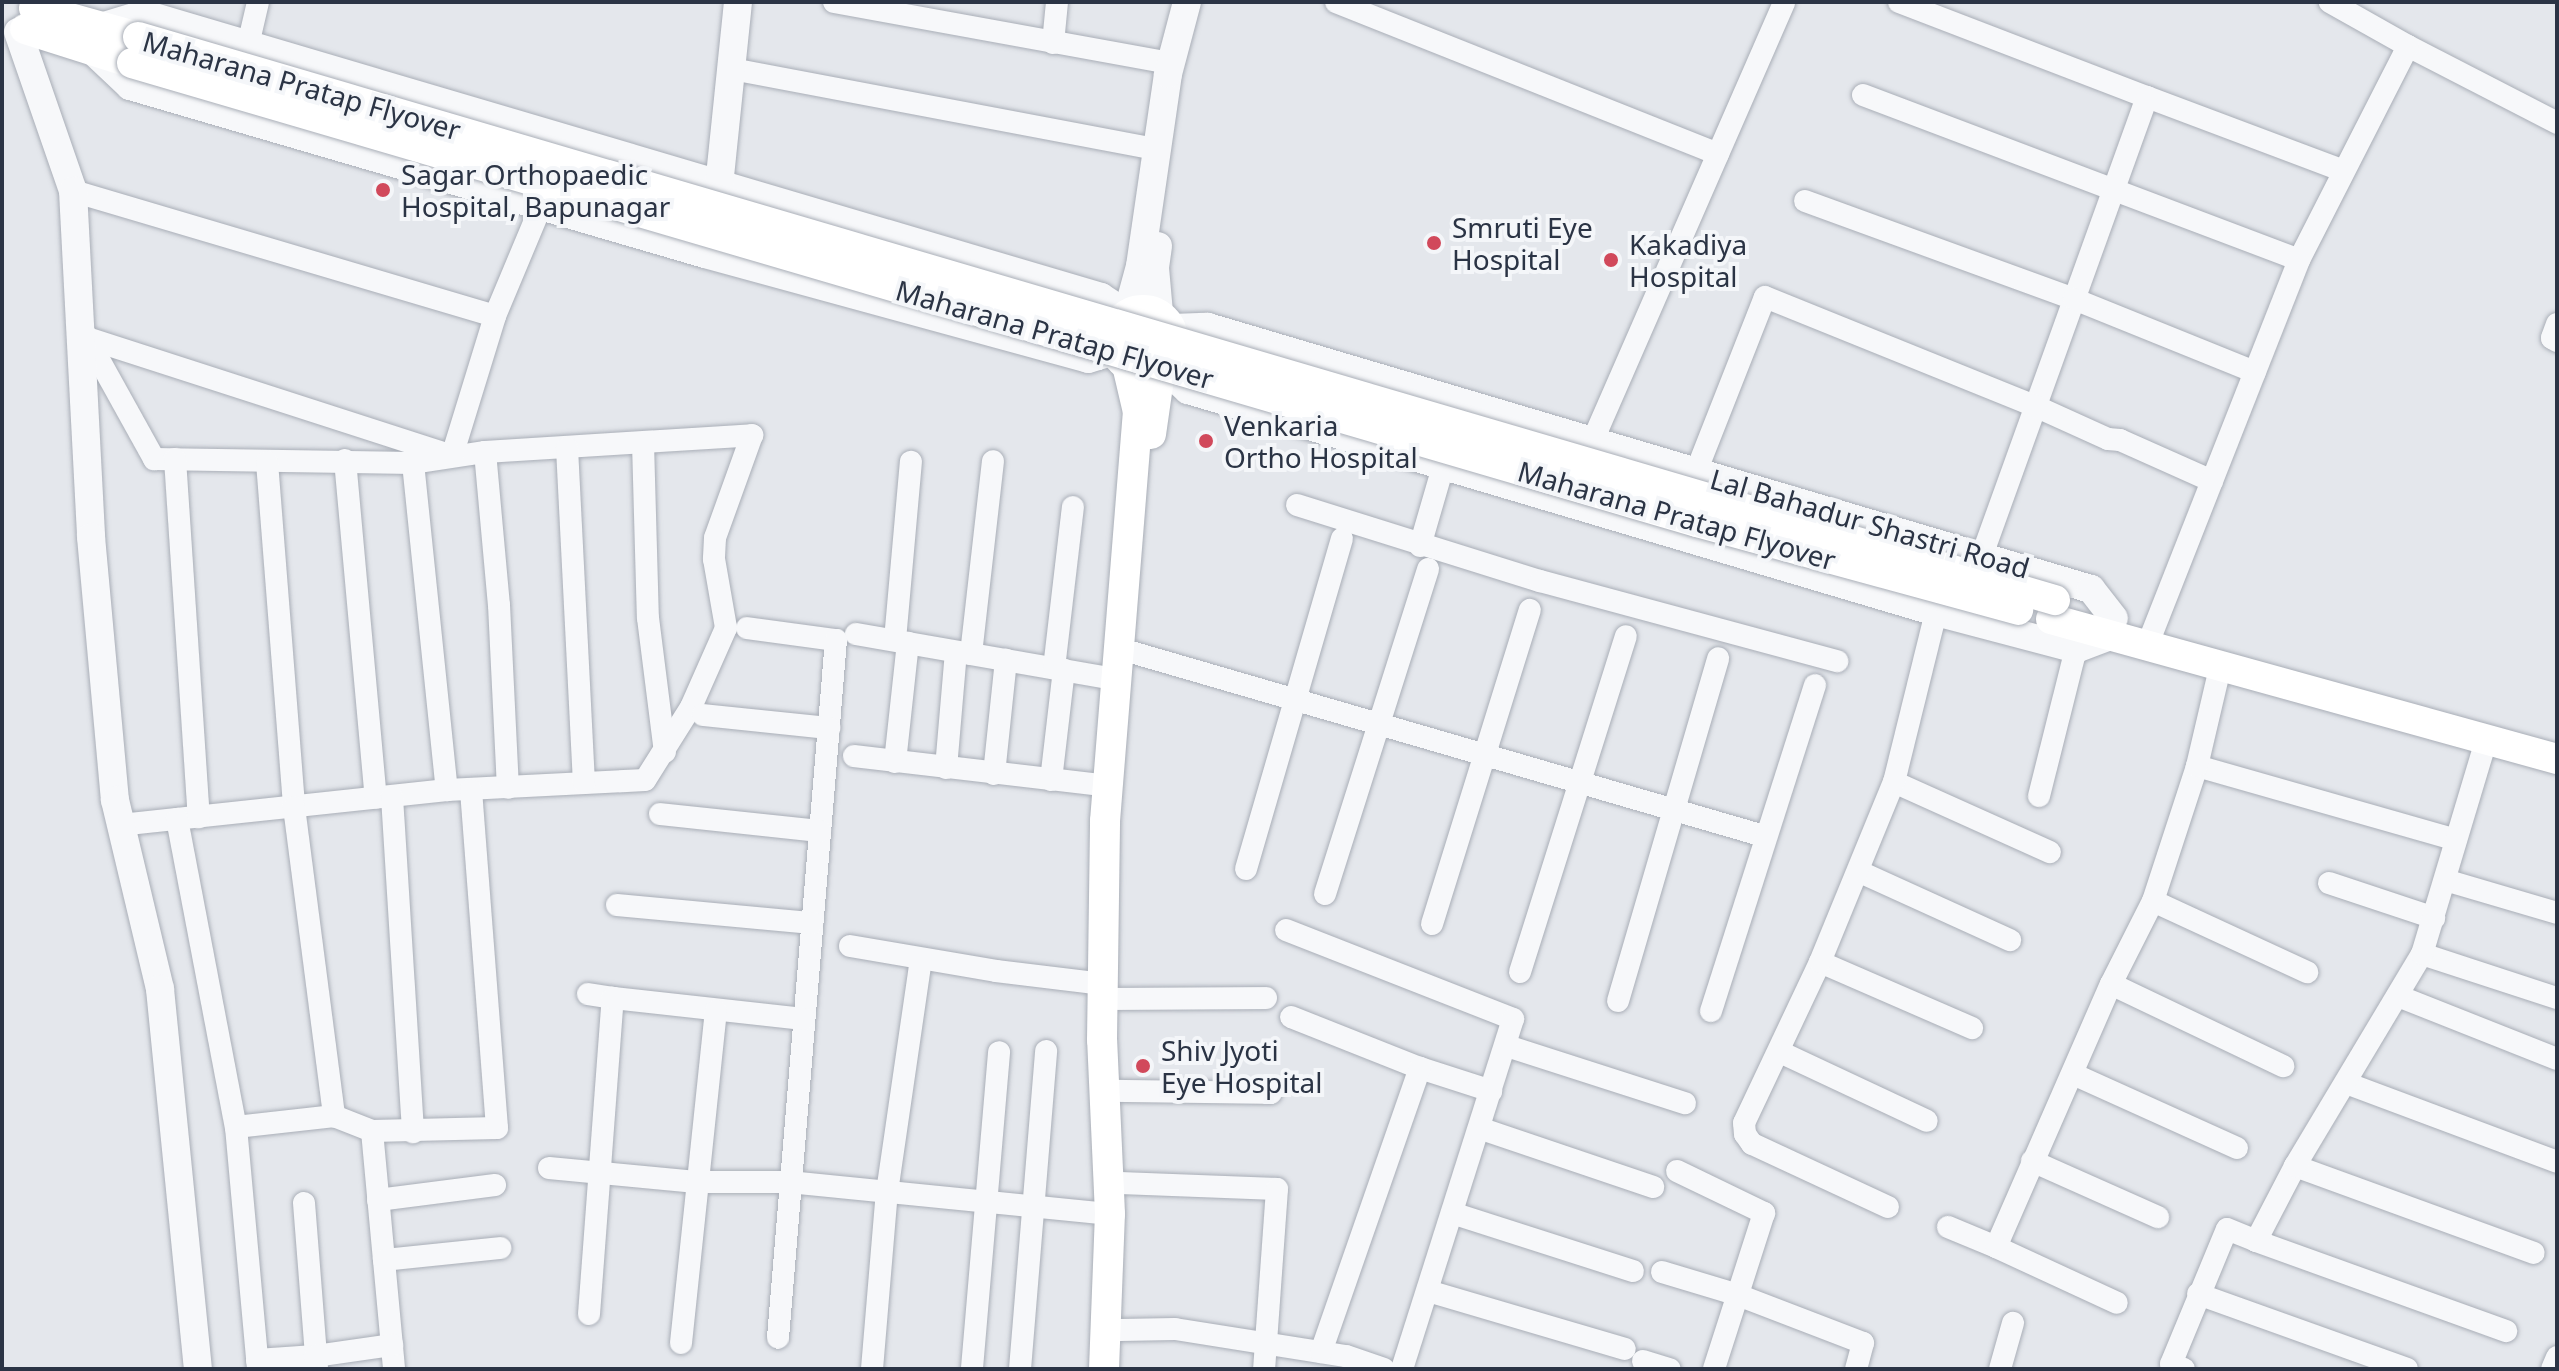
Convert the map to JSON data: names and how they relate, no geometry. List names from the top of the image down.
{
  "streets": {
    "main road": ["Maharana Pratap Flyover"],
    "street": ["Lal Bahadur Shastri Road"]
  },
  "crossings": [
    ["Maharana Pratap Flyover", "Lal Bahadur Shastri Road"]
  ],
  "places": [
    "Sagar Orthopaedic Hospital, Bapunagar",
    "Smruti Eye Hospital",
    "Kakadiya Hospital",
    "Venkaria Ortho Hospital",
    "Shiv Jyoti Eye Hospital"
  ]
}
